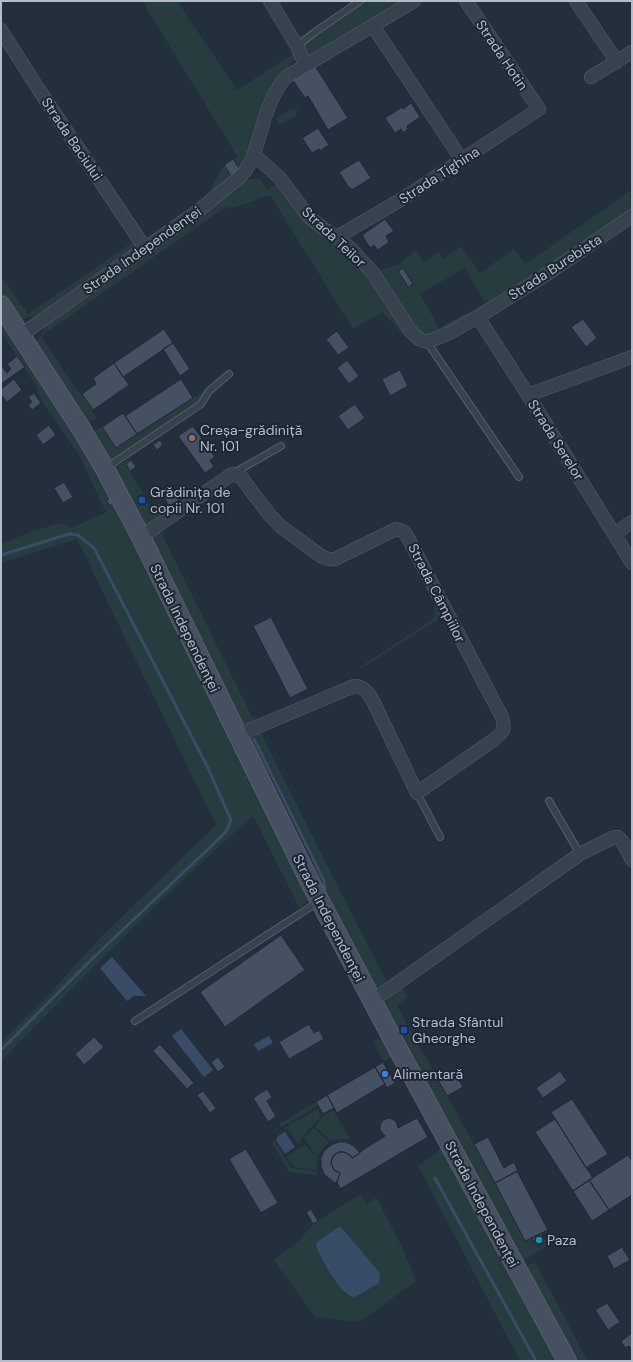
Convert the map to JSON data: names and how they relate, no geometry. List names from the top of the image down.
{
  "streets": {
    "main road": ["Strada Independenței"],
    "street": [
      "Strada Hotin",
      "Strada Baciului",
      "Strada Tighina",
      "Strada Teilor",
      "Strada Burebista",
      "Strada Serelor",
      "Strada Câmpiilor"
    ]
  },
  "crossings": [
    ["Strada Hotin", "Strada Tighina"],
    ["Strada Baciului", "Strada Independenței"],
    ["Strada Tighina", "Strada Teilor"],
    ["Strada Teilor", "Strada Independenței"],
    ["Strada Burebista", "Strada Serelor"]
  ],
  "places": {
    "other": ["Creșa-grădiniță Nr. 101", "Alimentară", "Paza"],
    "transit": ["Grădinița de copii Nr. 101", "Strada Sfântul Gheorghe"]
  }
}
